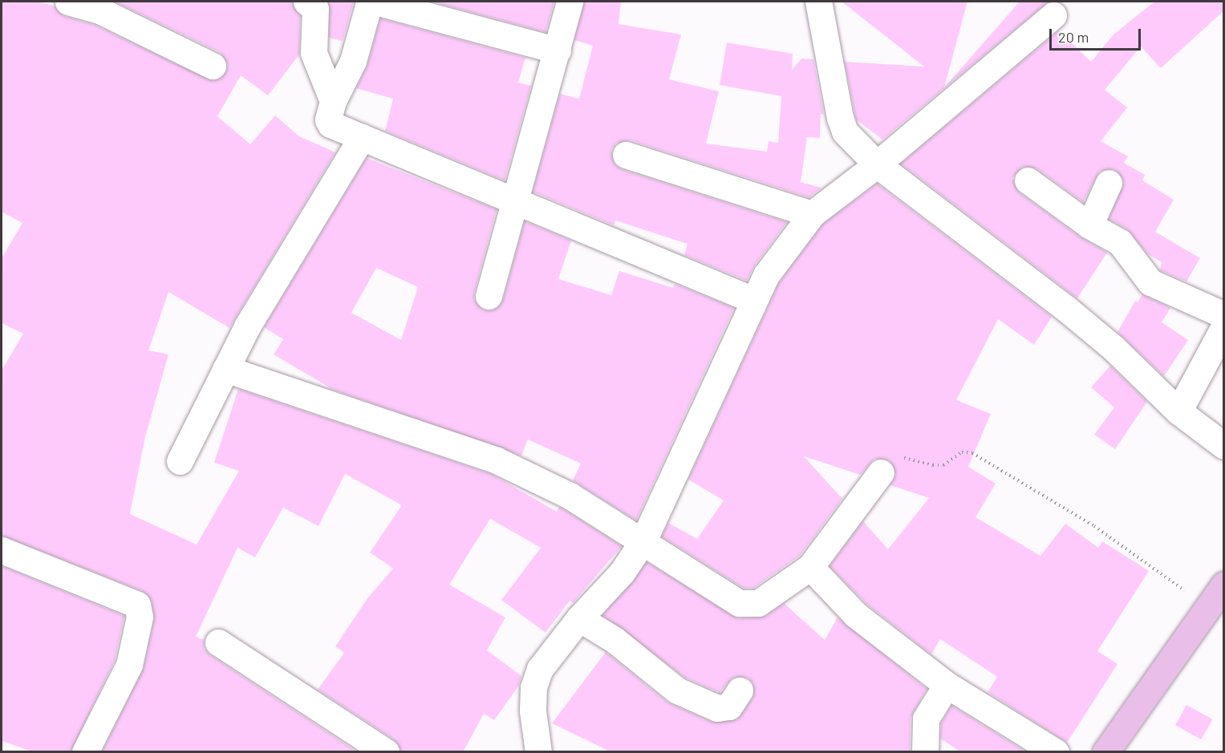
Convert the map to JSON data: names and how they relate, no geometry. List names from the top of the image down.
{
  "scale_bar": "20 m"
}
